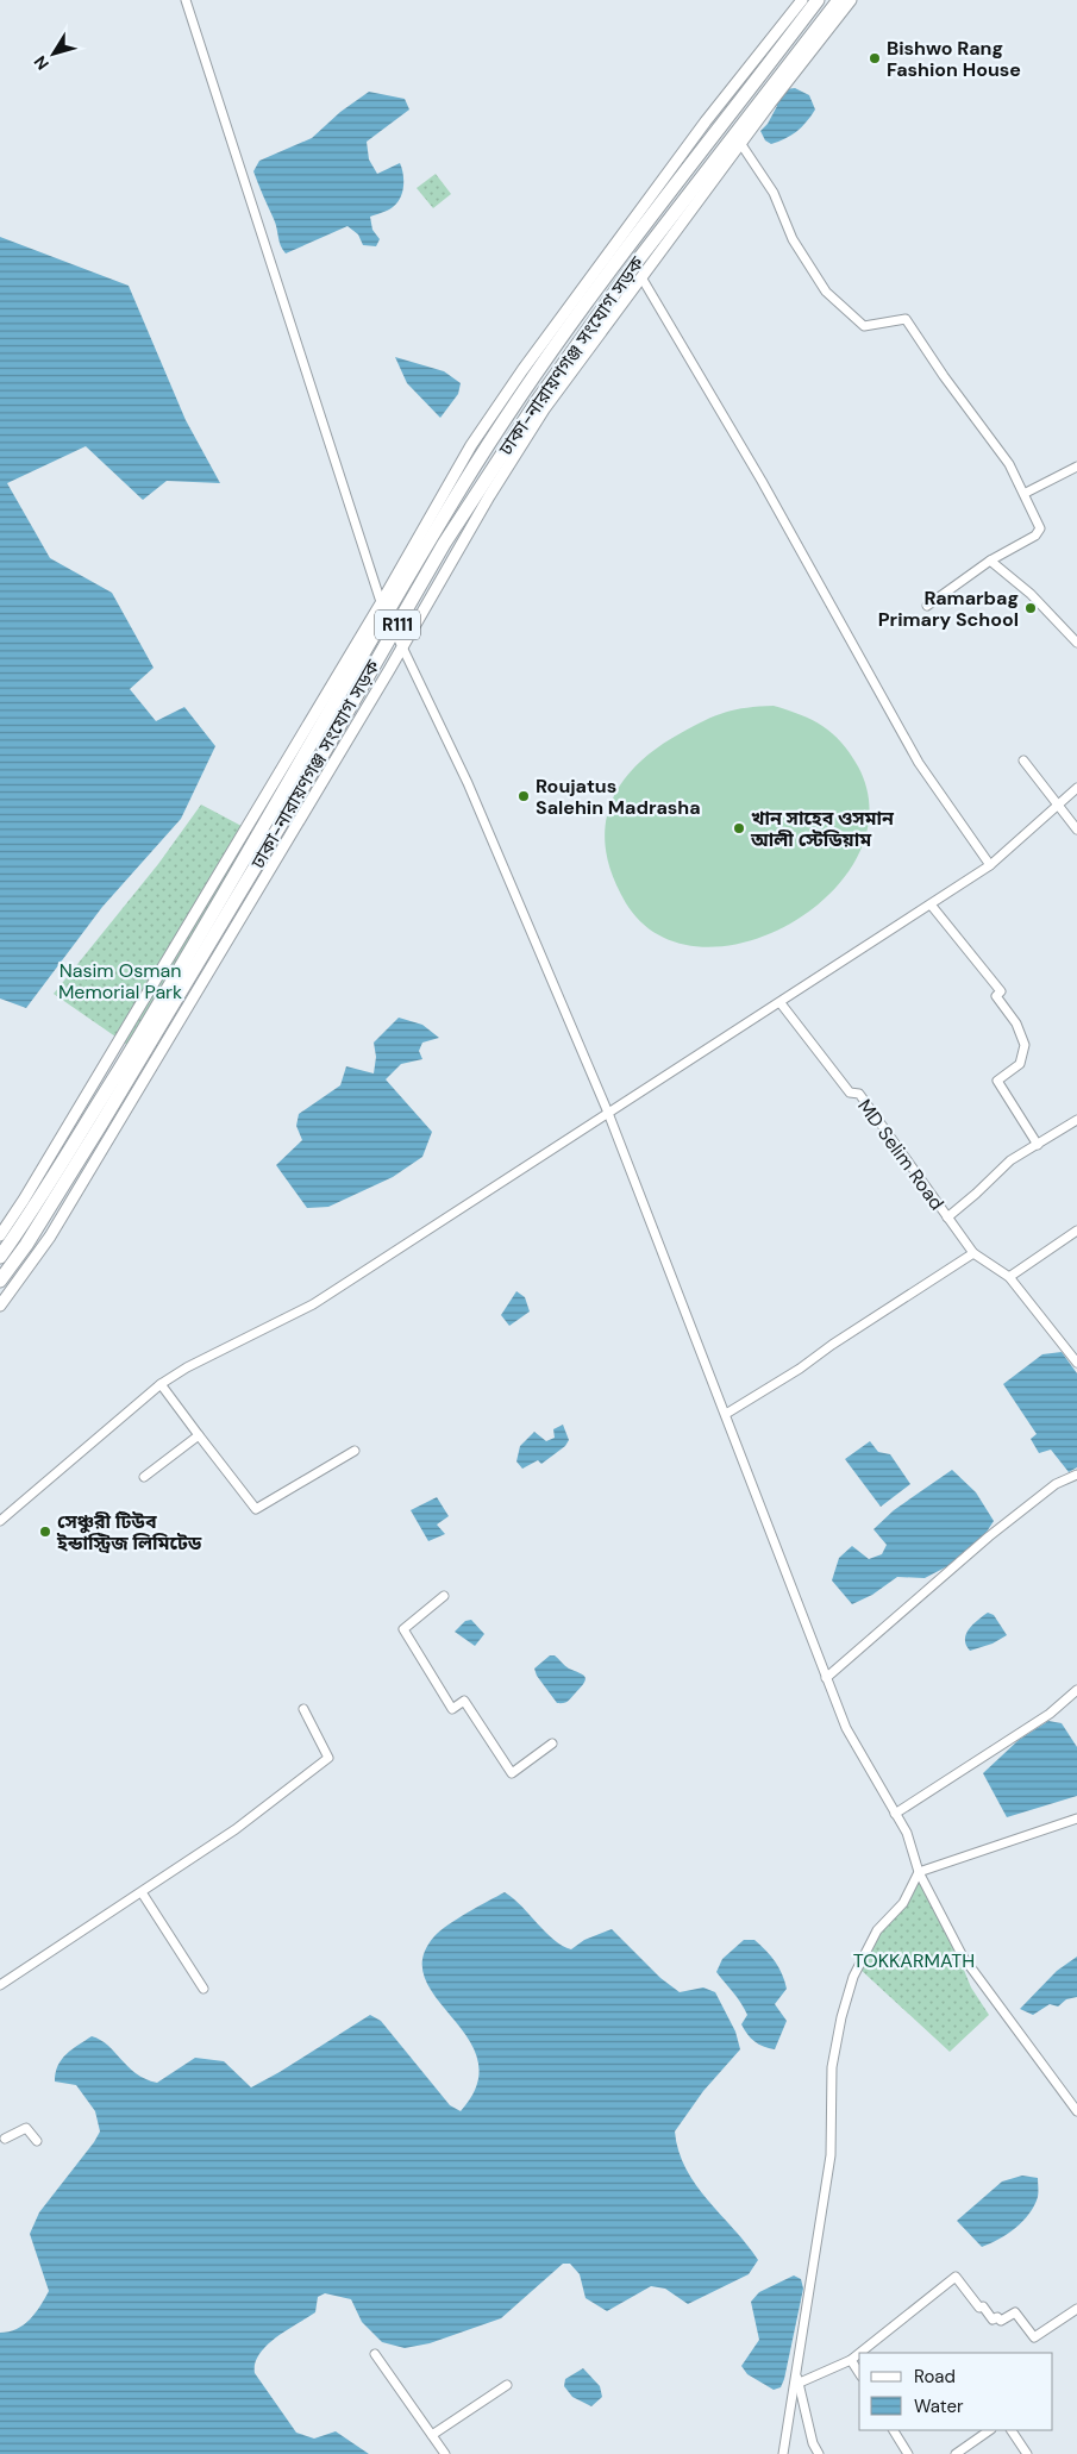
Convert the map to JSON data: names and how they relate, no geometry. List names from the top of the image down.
{
  "streets": {
    "main road": ["ঢাকা-নারায়ণগঞ্জ সংযোগ সড়ক", "R111"],
    "street": ["MD Selim Road"]
  },
  "parks": ["Nasim Osman Memorial Park", "TOKKARMATH"],
  "places": [
    "Bishwo Rang Fashion House",
    "Ramarbag Primary School",
    "Roujatus Salehin Madrasha",
    "খান সাহেব ওসমান আলী স্টেডিয়াম",
    "সেঞ্চুরী টিউব ইন্ডাস্ট্রিজ লিমিটেড"
  ],
  "legend": ["Road", "Water"],
  "north": "bottom left"
}
